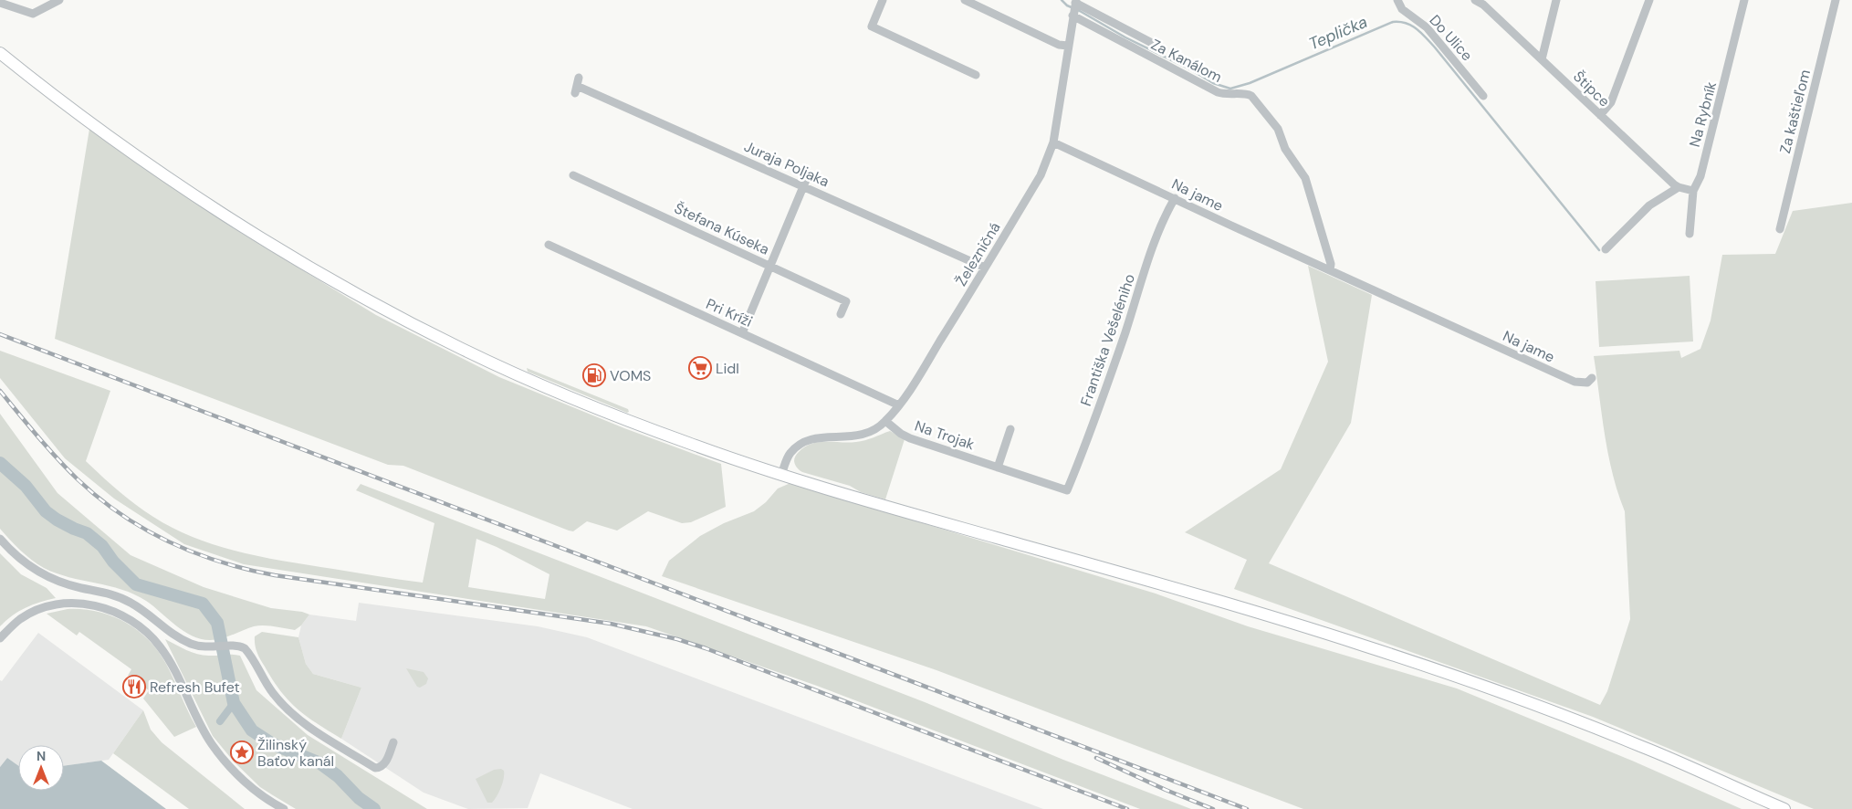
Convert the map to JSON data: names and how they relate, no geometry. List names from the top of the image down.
{
  "streets": {
    "street": [
      "Do Ulice",
      "Za Kanálom",
      "Štipce",
      "Za kaštieľom",
      "Na Rybník",
      "Juraja Poljaka",
      "Na jame",
      "Štefana Kúseka",
      "Železničná",
      "Pri Kríži",
      "Františka Vešeléniho",
      "Na Trojak"
    ]
  },
  "crossings": [
    ["Za Kanálom", "Na jame"],
    ["Za Kanálom", "Železničná"],
    ["Štipce", "Na Rybník"],
    ["Juraja Poljaka", "Železničná"],
    ["Na jame", "Železničná"],
    ["Na jame", "Františka Vešeléniho"],
    ["Železničná", "Pri Kríži"],
    ["Železničná", "Na Trojak"],
    ["Františka Vešeléniho", "Na Trojak"]
  ],
  "water": ["Teplička"],
  "places": {
    "supermarket": ["Lidl"],
    "fuel station": ["VOMS"],
    "restaurant": ["Refresh Bufet"],
    "place": ["Žilinský Baťov kanál"]
  },
  "north": "top"
}
